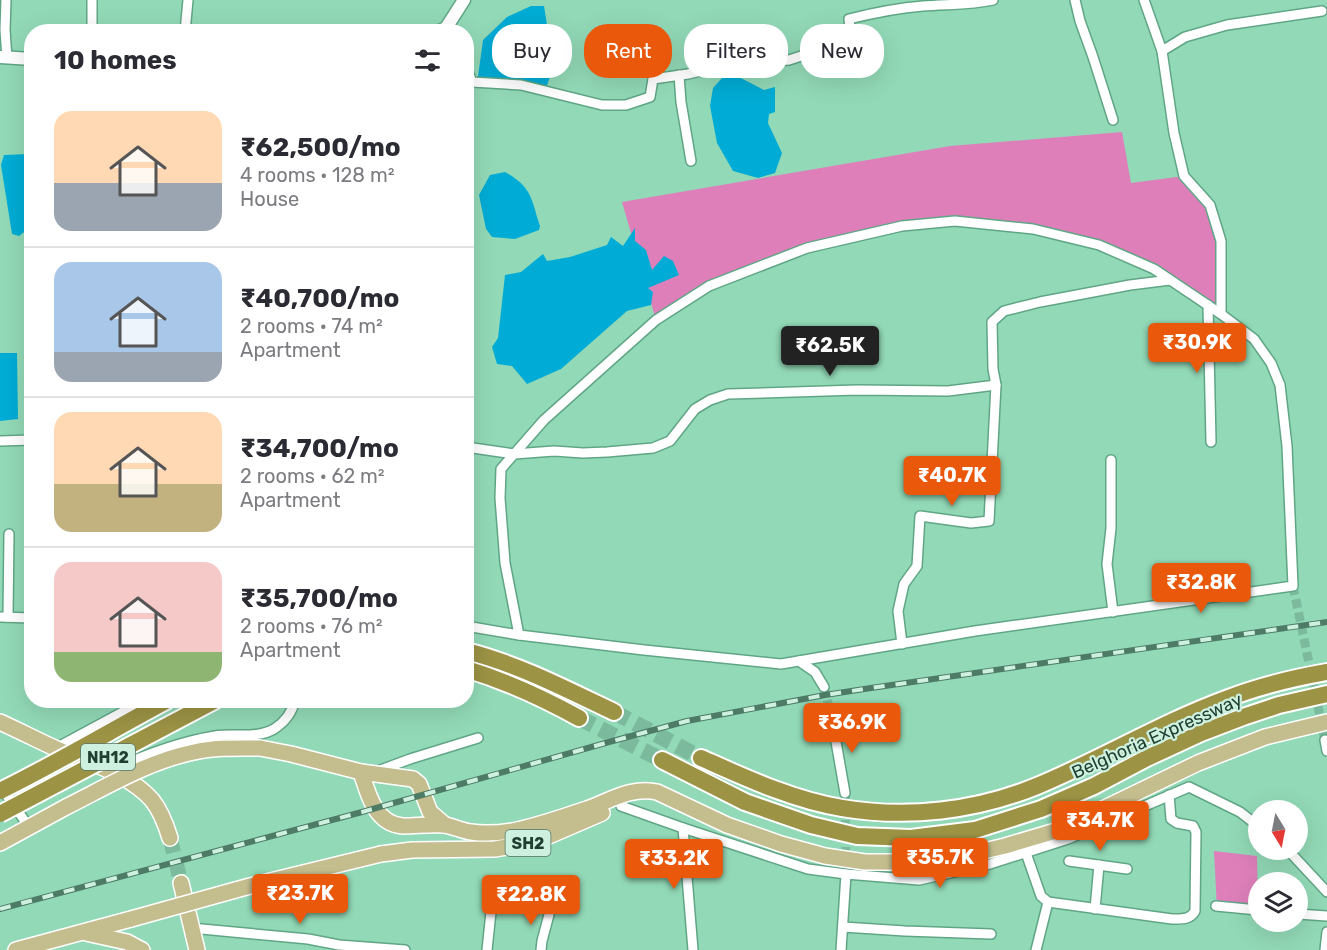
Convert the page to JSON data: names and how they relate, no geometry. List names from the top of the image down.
{
  "streets": {
    "highway": ["Belghoria Expressway", "NH12"],
    "main road": ["SH2"]
  },
  "north": "bottom",
  "page": {
    "chip": [
      "Buy",
      "Rent",
      "Filters",
      "New"
    ],
    "heading": "10 homes",
    "list": [
      {
        "name": "₹62,500/mo",
        "note": "4 rooms · 128 m² · House"
      },
      {
        "name": "₹40,700/mo",
        "note": "2 rooms · 74 m² · Apartment"
      },
      {
        "name": "₹34,700/mo",
        "note": "2 rooms · 62 m² · Apartment"
      },
      {
        "name": "₹35,700/mo",
        "note": "2 rooms · 76 m² · Apartment"
      }
    ],
    "price": [
      "₹30.9K",
      "₹62.5K",
      "₹40.7K",
      "₹32.8K",
      "₹36.9K",
      "₹34.7K",
      "₹35.7K",
      "₹33.2K",
      "₹23.7K",
      "₹22.8K"
    ]
  }
}
